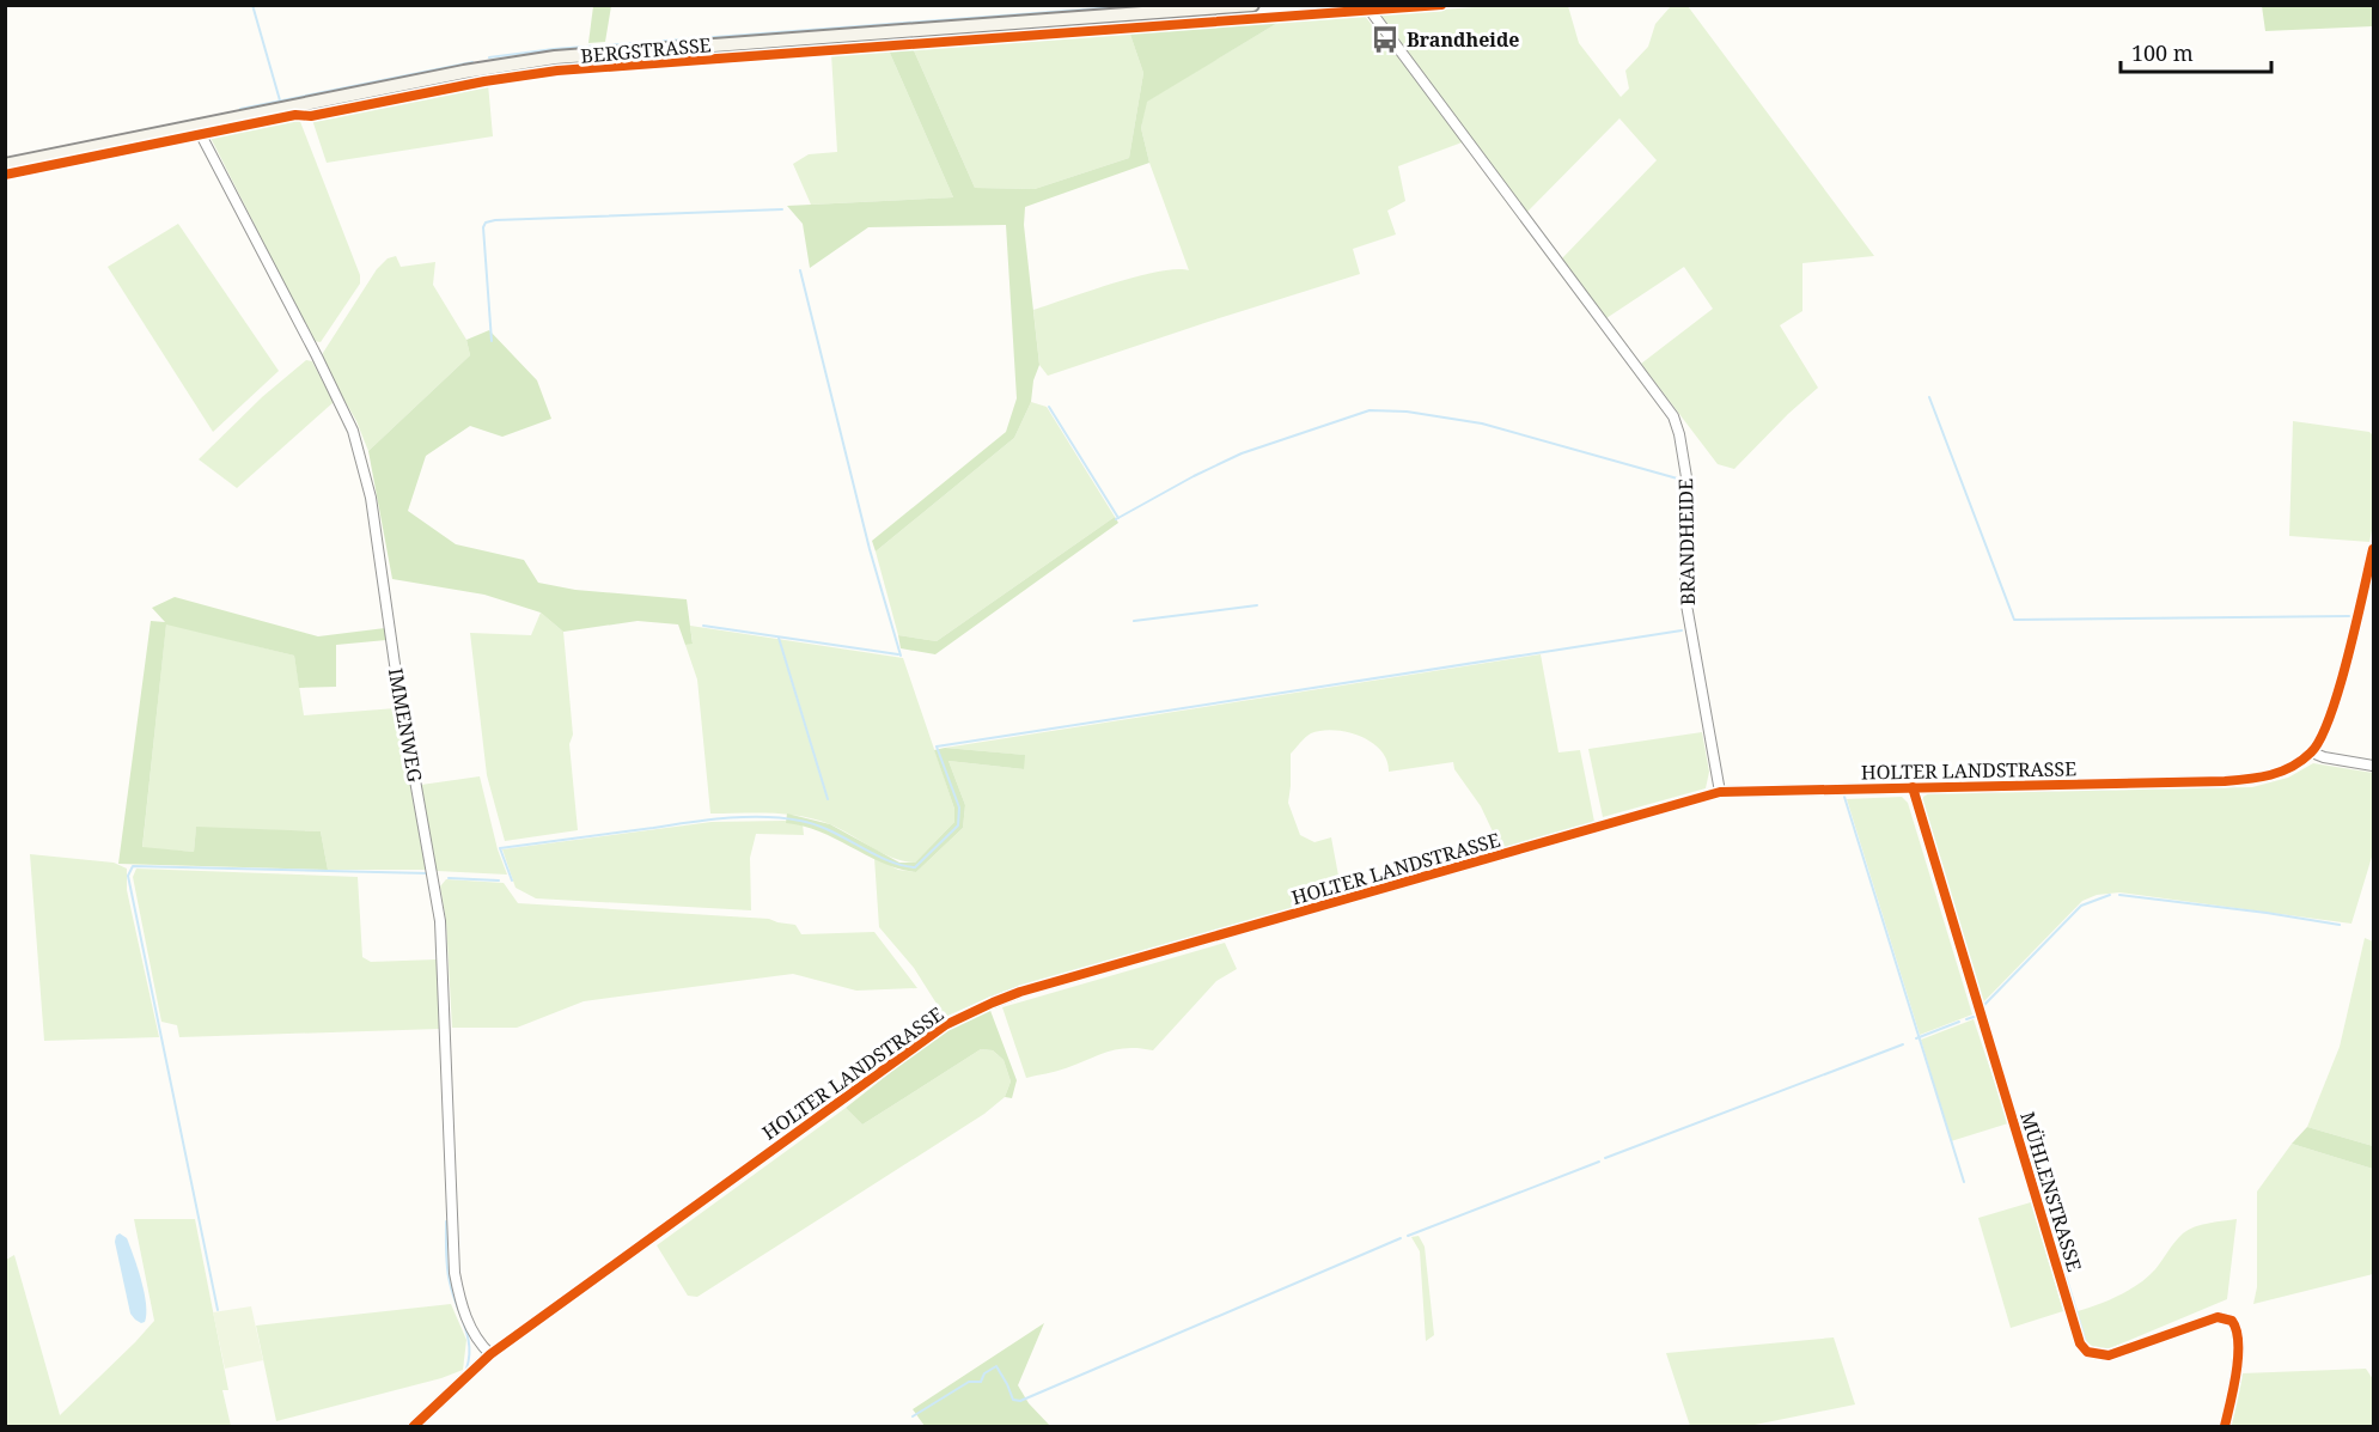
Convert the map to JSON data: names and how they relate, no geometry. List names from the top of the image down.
{
  "streets": {
    "street": [
      "BERGSTRASSE",
      "BRANDHEIDE",
      "IMMENWEG",
      "HOLTER LANDSTRASSE",
      "MÜHLENSTRASSE"
    ]
  },
  "crossings": [
    ["BERGSTRASSE", "IMMENWEG"],
    ["BRANDHEIDE", "HOLTER LANDSTRASSE"],
    ["IMMENWEG", "HOLTER LANDSTRASSE"],
    ["HOLTER LANDSTRASSE", "MÜHLENSTRASSE"]
  ],
  "places": {
    "bus stop": ["Brandheide"]
  },
  "scale_bar": "100 m"
}
